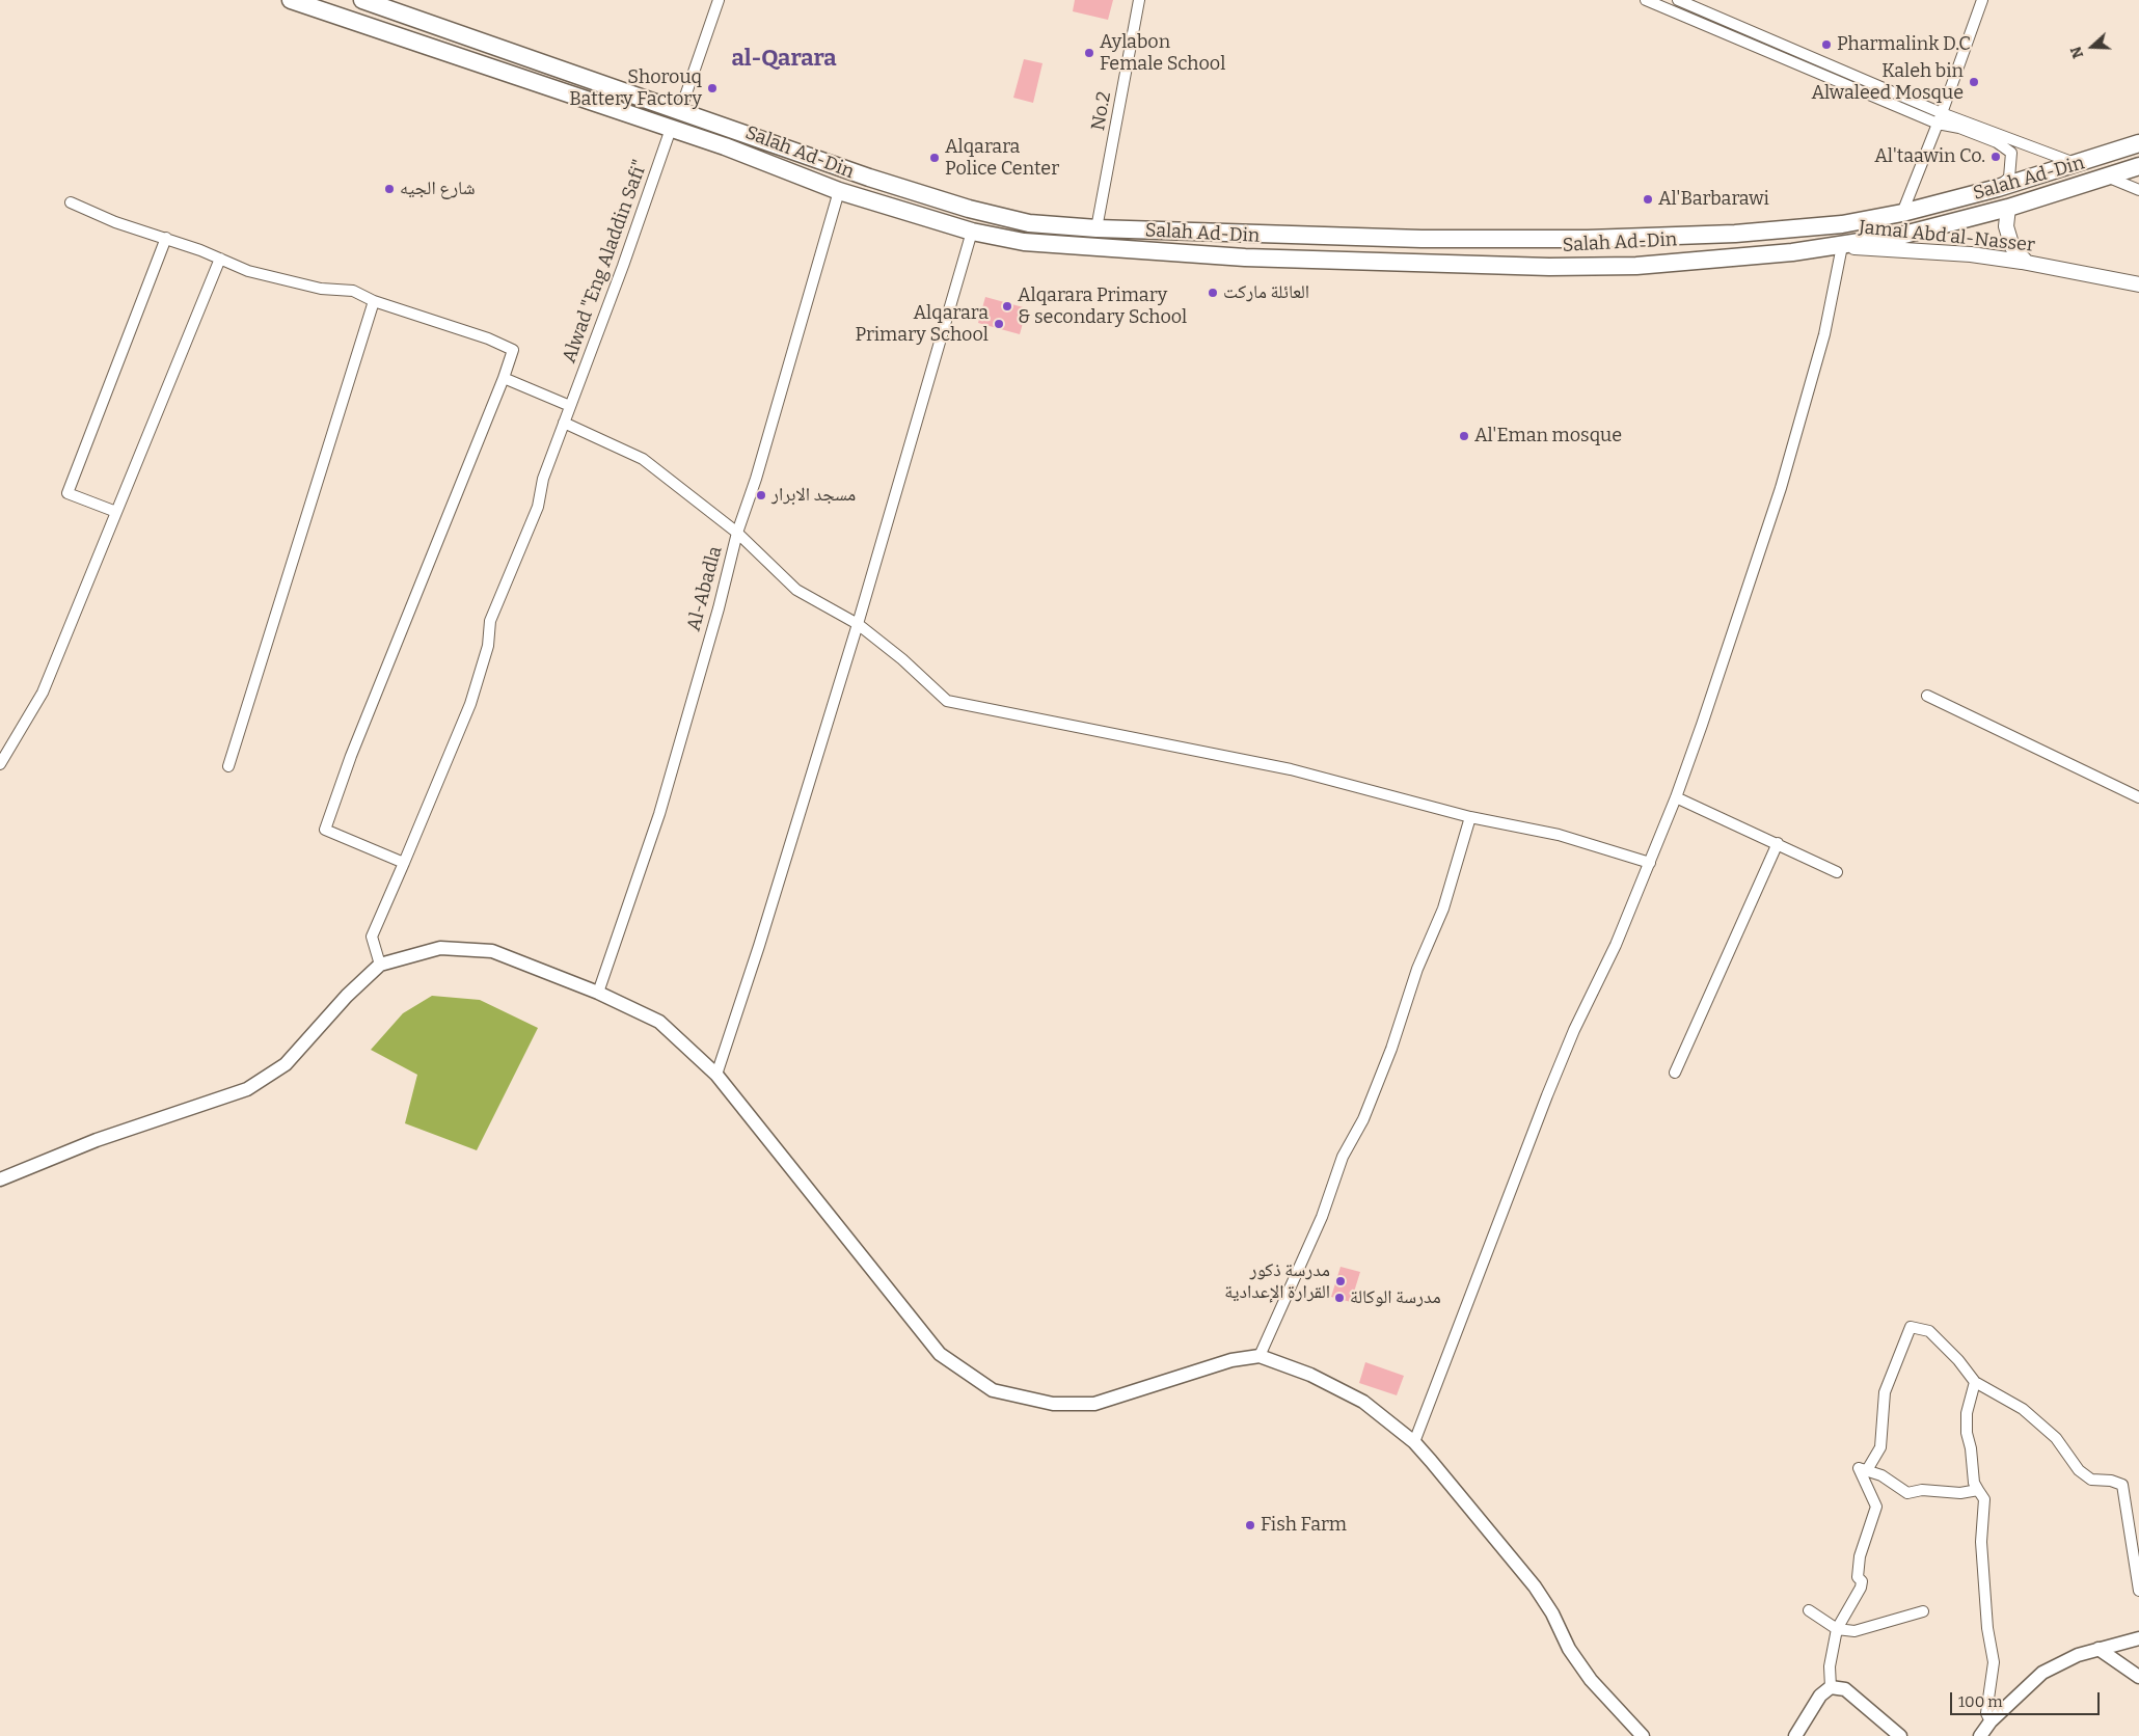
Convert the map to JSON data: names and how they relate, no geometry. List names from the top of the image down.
{
  "streets": {
    "highway": ["Salah Ad-Din"],
    "main road": ["Jamal Abd al-Nasser"],
    "street": ["No.2", "Alwad \"Eng Aladdin Safi\"", "Al-Abadla"]
  },
  "crossings": [
    ["No.2", "Salah Ad-Din"],
    ["Salah Ad-Din", "Jamal Abd al-Nasser"],
    ["Salah Ad-Din", "Alwad \"Eng Aladdin Safi\""],
    ["Salah Ad-Din", "Al-Abadla"]
  ],
  "districts": ["al-Qarara"],
  "places": [
    "Pharmalink D.C",
    "Aylabon Female School",
    "Kaleh bin Alwaleed Mosque",
    "Shorouq Battery Factory",
    "Al'taawin Co.",
    "Alqarara Police Center",
    "شارع الجيه",
    "Al'Barbarawi",
    "العائلة ماركت",
    "Alqarara Primary & secondary School",
    "Alqarara Primary School",
    "Al'Eman mosque",
    "مسجد الابرار",
    "مدرسة ذكور القرارة الإعدادية",
    "مدرسة الوكالة",
    "Fish Farm"
  ],
  "scale_bar": "100 m",
  "north": "left"
}
